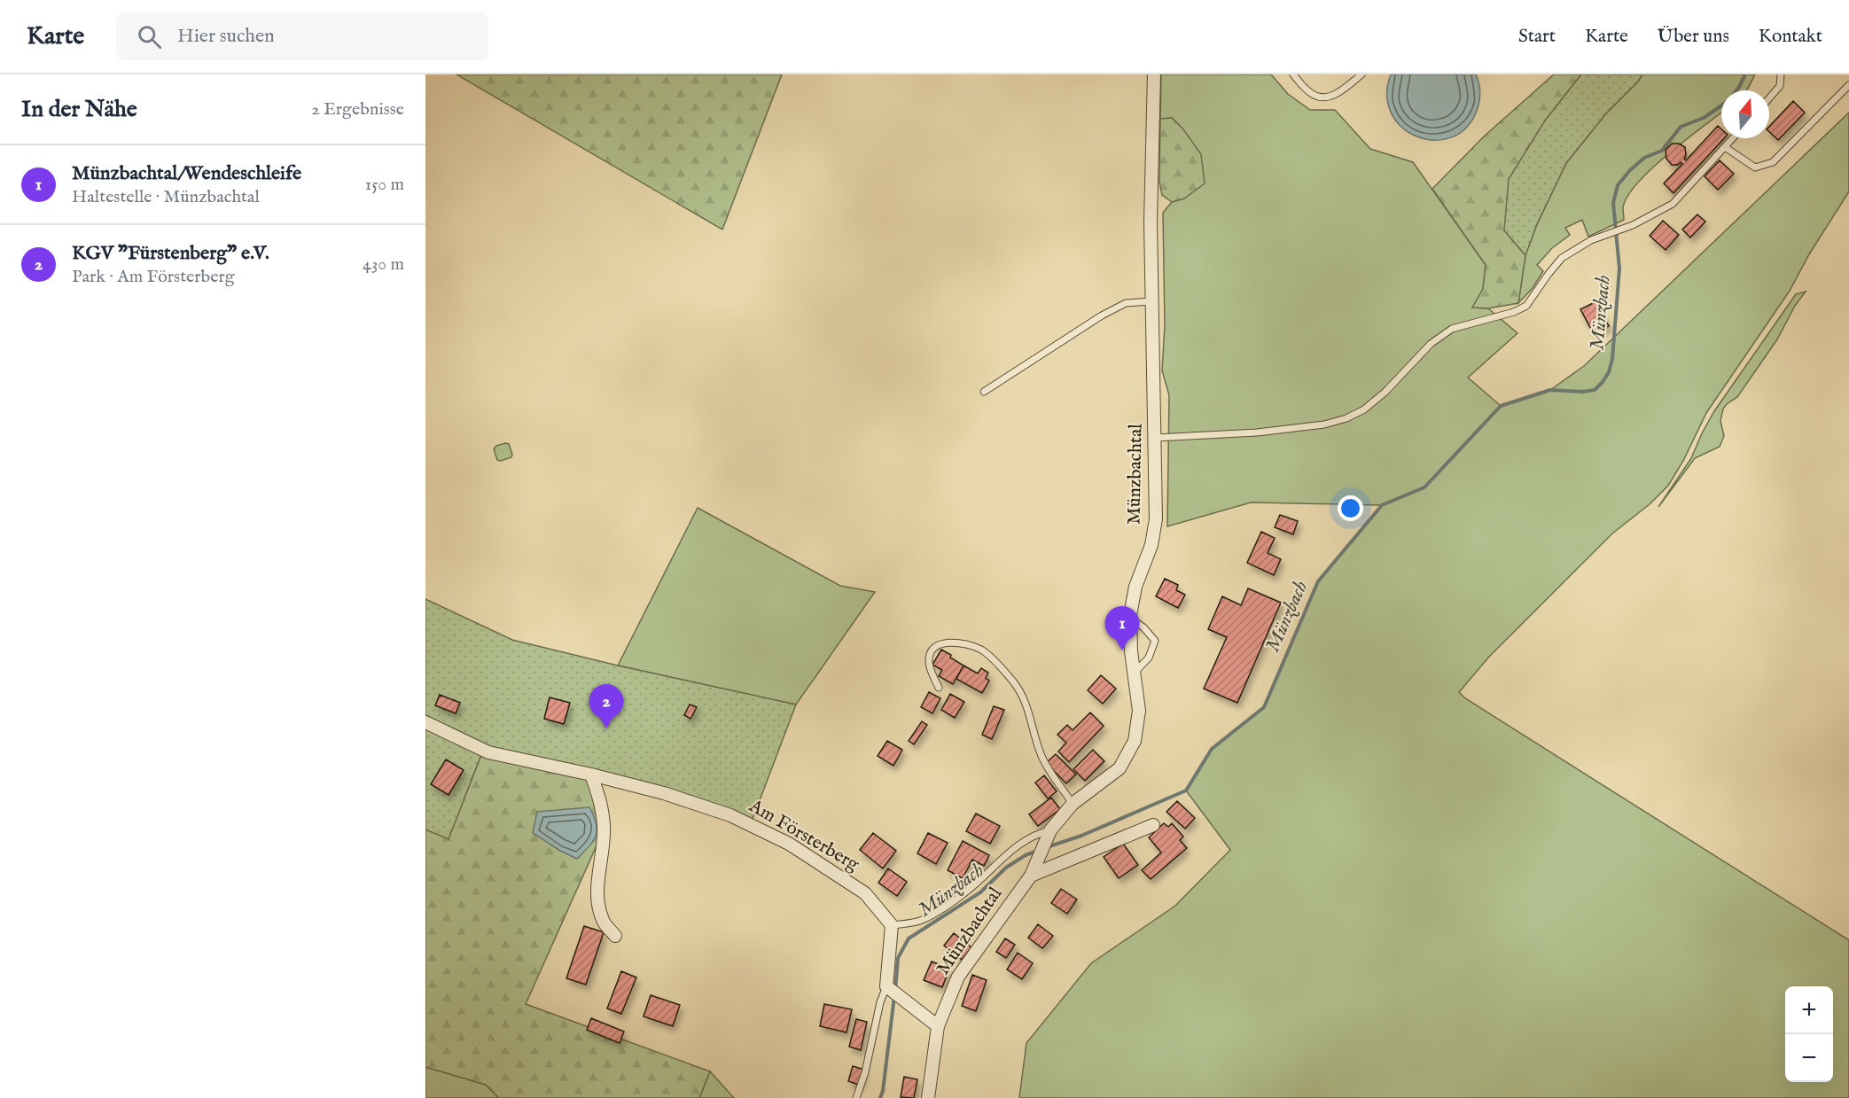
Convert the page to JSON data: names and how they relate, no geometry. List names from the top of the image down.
{
  "streets": {
    "street": ["Münzbachtal", "Am Försterberg"]
  },
  "water": ["Münzbach"],
  "north": "top",
  "page": {
    "header": "Karte",
    "search": "Hier suchen",
    "nav": [
      "Start",
      "Karte",
      "Über uns",
      "Kontakt"
    ],
    "heading": ["In der Nähe", "2 Ergebnisse"],
    "list": [
      {
        "mark": "1",
        "name": "Münzbachtal/Wendeschleife",
        "note": "Haltestelle · Münzbachtal",
        "value": "150 m"
      },
      {
        "mark": "2",
        "name": "KGV \"Fürstenberg\" e.V.",
        "note": "Park · Am Försterberg",
        "value": "430 m"
      }
    ],
    "pins": ["1", "2"],
    "map_buttons": ["+", "−"]
  }
}
